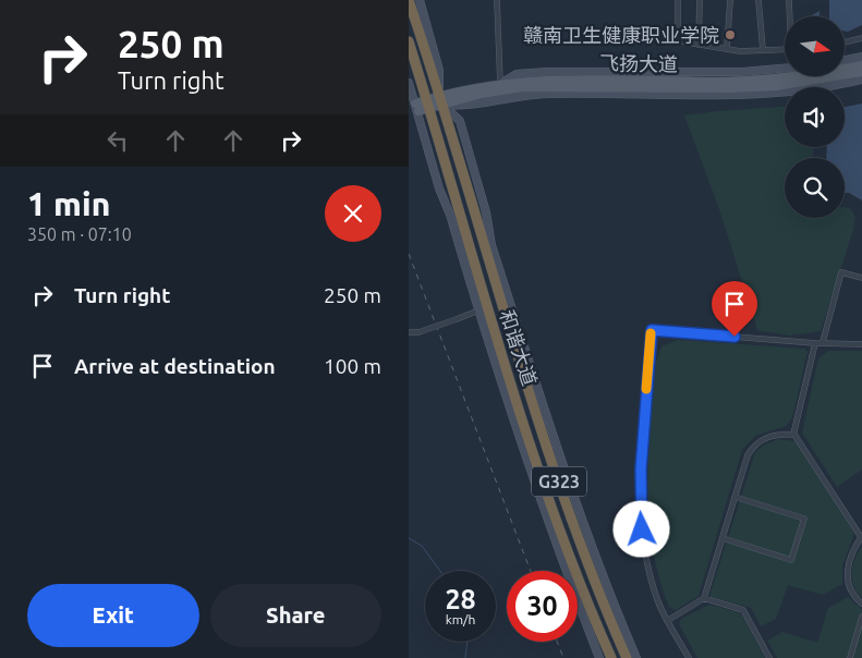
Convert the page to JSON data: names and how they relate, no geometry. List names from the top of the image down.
{
  "streets": {
    "highway": ["和谐大道", "G323"],
    "main road": ["飞扬大道"]
  },
  "crossings": [
    ["飞扬大道", "和谐大道"],
    ["飞扬大道", "G323"],
    ["和谐大道", "G323"]
  ],
  "places": ["赣南卫生健康职业学院"],
  "north": "right",
  "page": {
    "turn": ["250 m", "Turn right"],
    "heading": ["1 min", "350 m · 07:10"],
    "list": [
      {
        "name": "Turn right",
        "value": "250 m"
      },
      {
        "name": "Arrive at destination",
        "value": "100 m"
      }
    ],
    "speed": "28 km/h",
    "limit": "30",
    "buttons": ["Exit", "Share"]
  }
}
